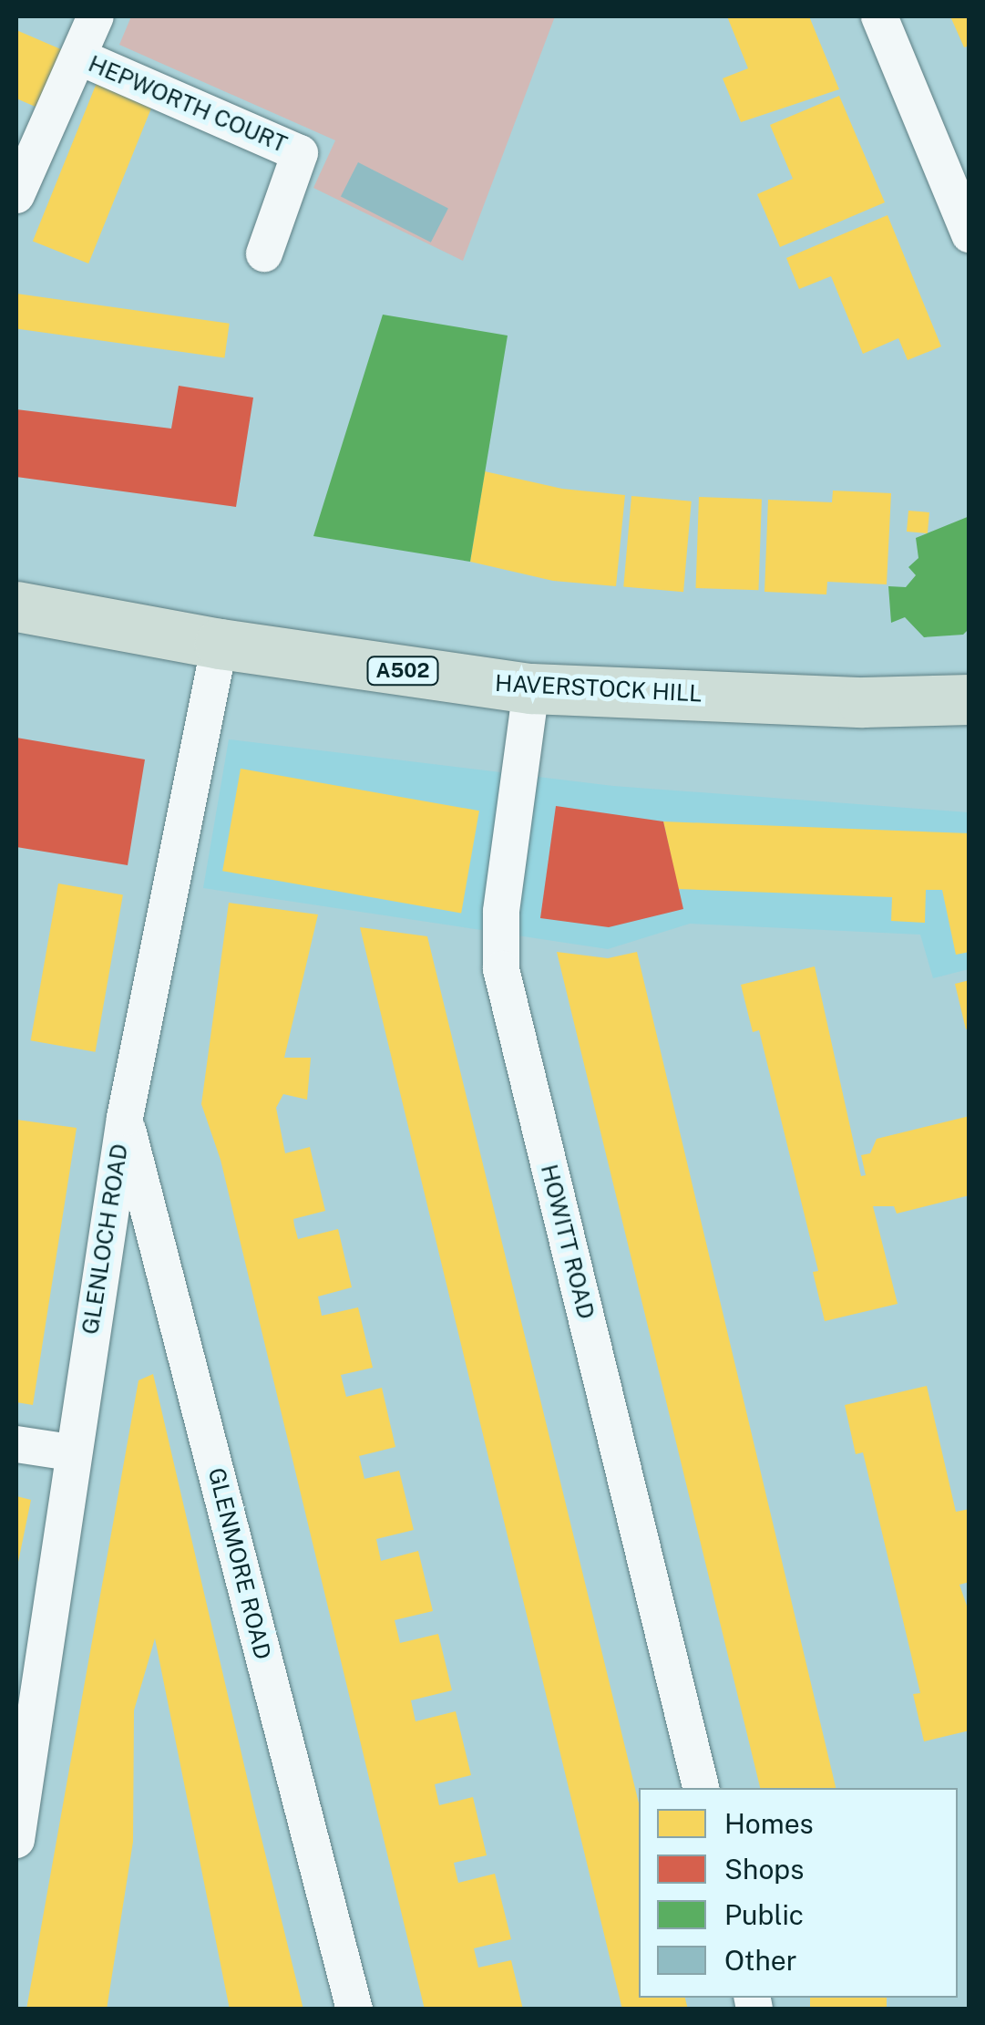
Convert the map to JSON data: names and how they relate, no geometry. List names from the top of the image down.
{
  "streets": {
    "main road": ["A502", "HAVERSTOCK HILL"],
    "street": [
      "HEPWORTH COURT",
      "GLENLOCH ROAD",
      "HOWITT ROAD",
      "GLENMORE ROAD"
    ]
  },
  "crossings": [
    ["HAVERSTOCK HILL", "GLENLOCH ROAD"],
    ["HAVERSTOCK HILL", "HOWITT ROAD"],
    ["GLENLOCH ROAD", "GLENMORE ROAD"]
  ],
  "legend": [
    "Homes",
    "Shops",
    "Public",
    "Other"
  ]
}
